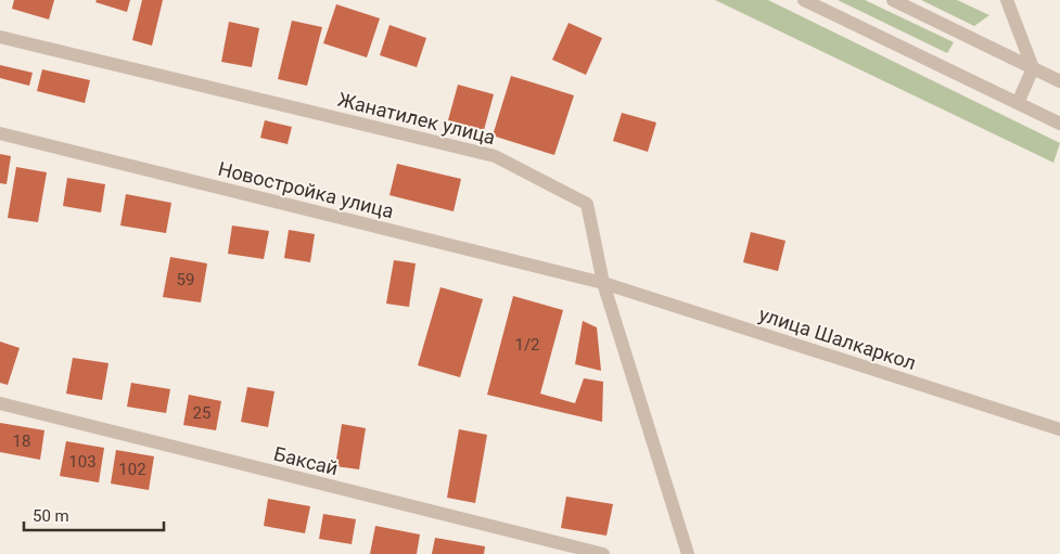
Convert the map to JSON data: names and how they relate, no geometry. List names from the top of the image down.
{
  "streets": {
    "street": [
      "Жанатилек улица",
      "Новостройка улица",
      "улица Шалкаркол",
      "Баксай"
    ]
  },
  "crossings": [
    ["Жанатилек улица", "Новостройка улица"],
    ["Жанатилек улица", "улица Шалкаркол"],
    ["Новостройка улица", "улица Шалкаркол"]
  ],
  "house_numbers": [
    "59",
    "1/2",
    "25",
    "18",
    "103",
    "102"
  ],
  "scale_bar": "50 m"
}
